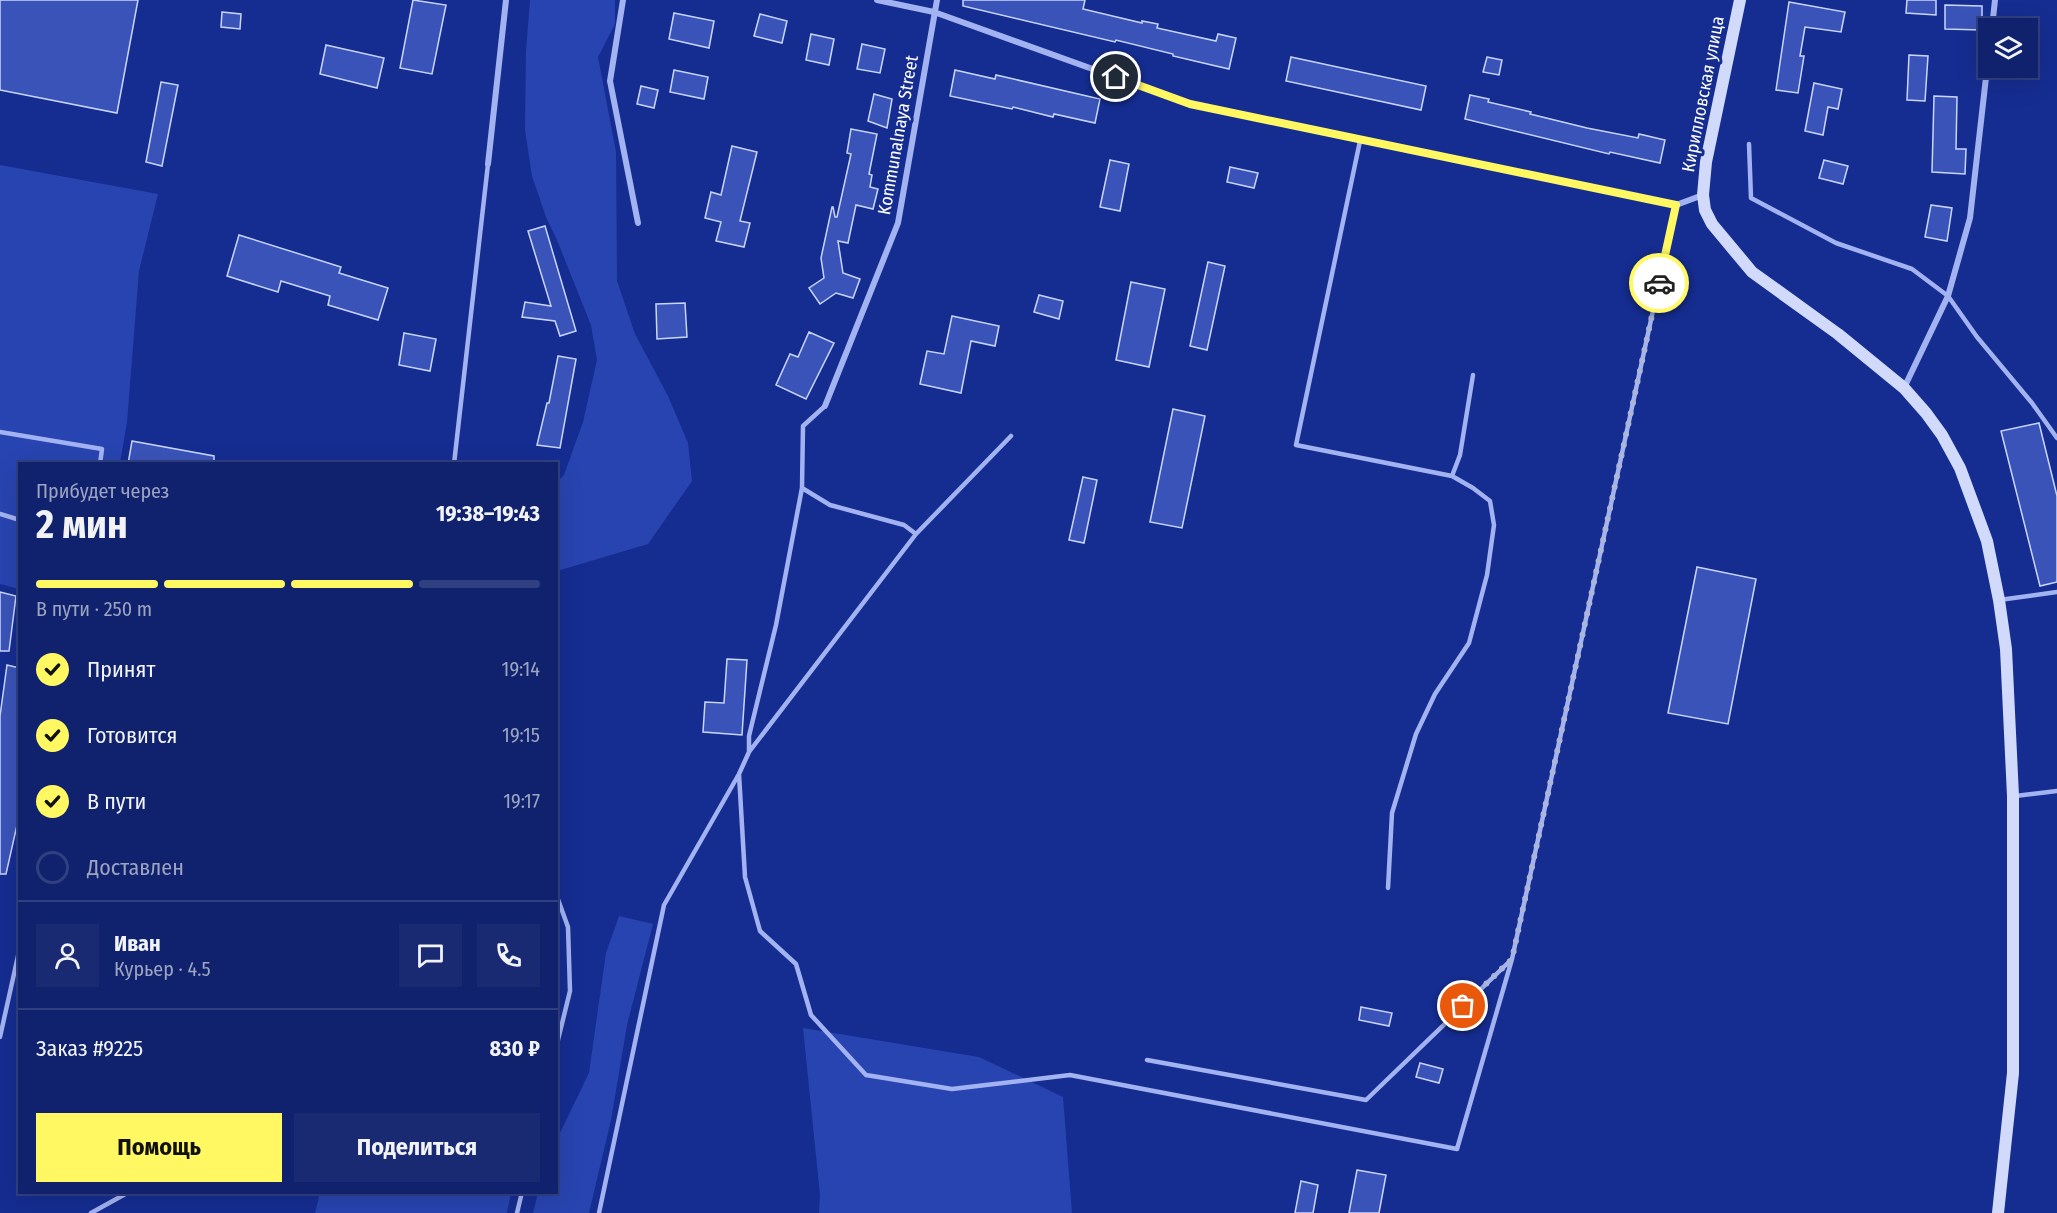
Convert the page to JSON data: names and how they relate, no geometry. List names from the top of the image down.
{
  "streets": {
    "main road": ["Кирилловская улица"],
    "street": ["Kommunalnaya Street"]
  },
  "page": {
    "heading": ["2 мин", "Прибудет через", "19:38–19:43"],
    "panel": [
      "Иван",
      "Курьер · 4.5",
      "Заказ #9225",
      "830 ₽"
    ],
    "bar": "В пути · 250 m",
    "list": [
      ["Принят", "19:14"],
      ["Готовится", "19:15"],
      ["В пути", "19:17"],
      "Доставлен"
    ],
    "buttons": ["Помощь", "Поделиться"]
  }
}
